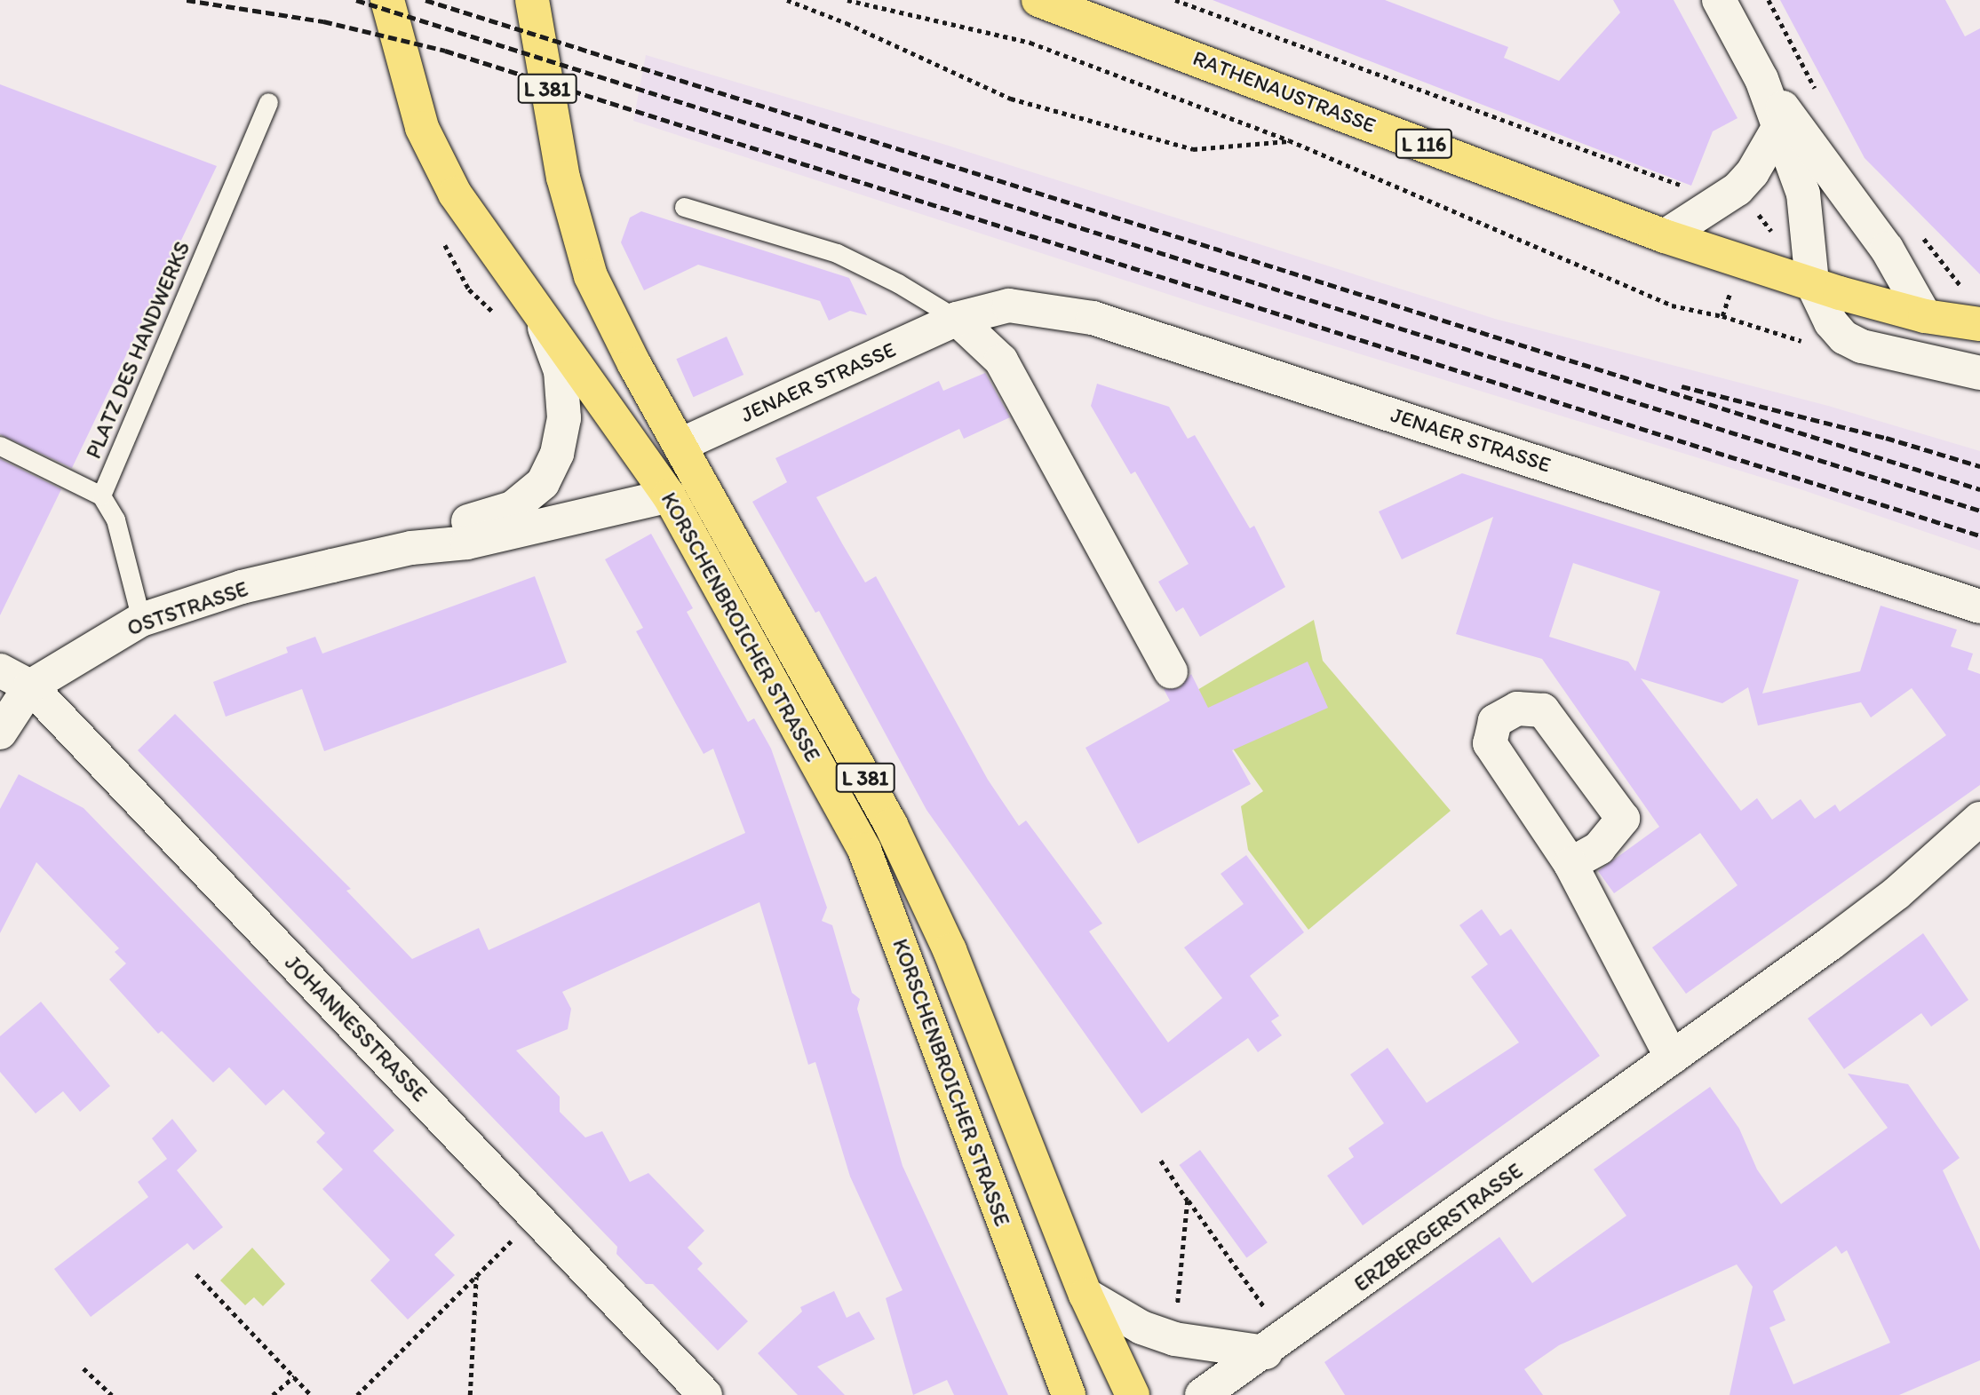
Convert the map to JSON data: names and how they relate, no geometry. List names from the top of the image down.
{
  "streets": {
    "main road": [
      "L 381",
      "RATHENAUSTRASSE",
      "L 116",
      "KORSCHENBROICHER STRASSE"
    ],
    "street": [
      "JENAER STRASSE",
      "OSTSTRASSE",
      "JOHANNESSTRASSE",
      "ERZBERGERSTRASSE"
    ],
    "lane": ["PLATZ DES HANDWERKS"]
  },
  "crossings": [
    ["JENAER STRASSE", "KORSCHENBROICHER STRASSE"],
    ["OSTSTRASSE", "KORSCHENBROICHER STRASSE"],
    ["OSTSTRASSE", "JOHANNESSTRASSE"]
  ]
}
